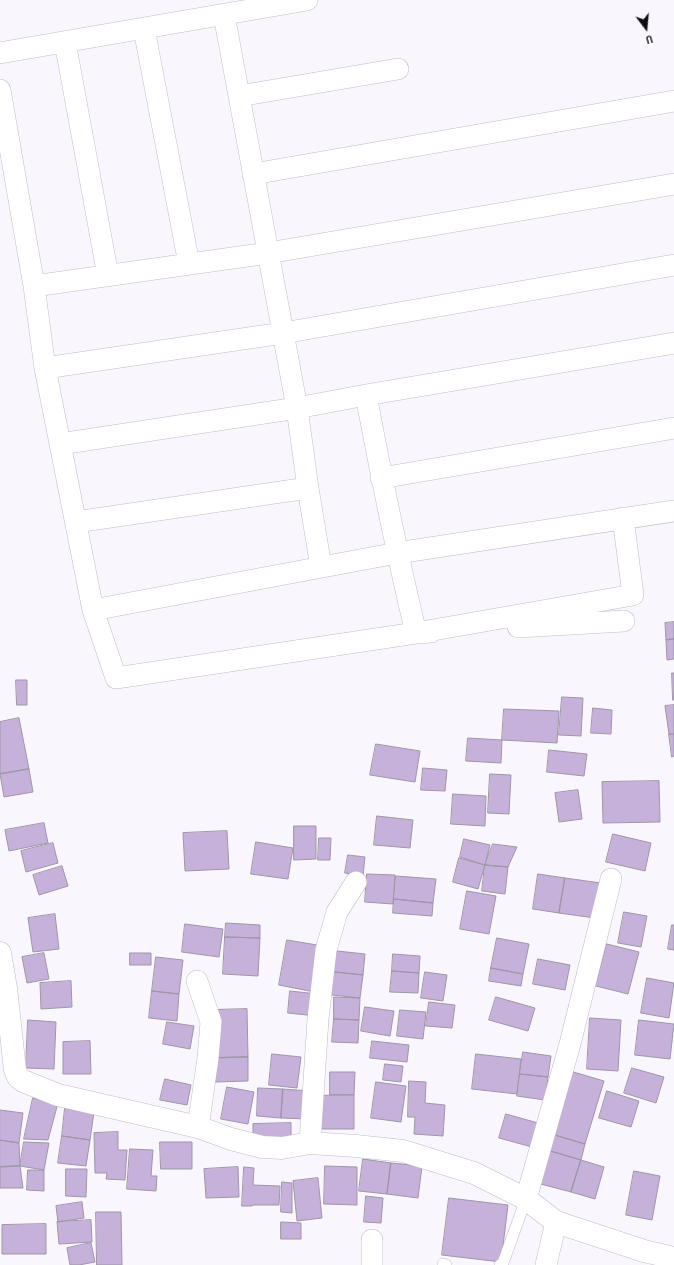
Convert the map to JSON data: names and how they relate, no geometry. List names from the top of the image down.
{
  "north": "bottom"
}
